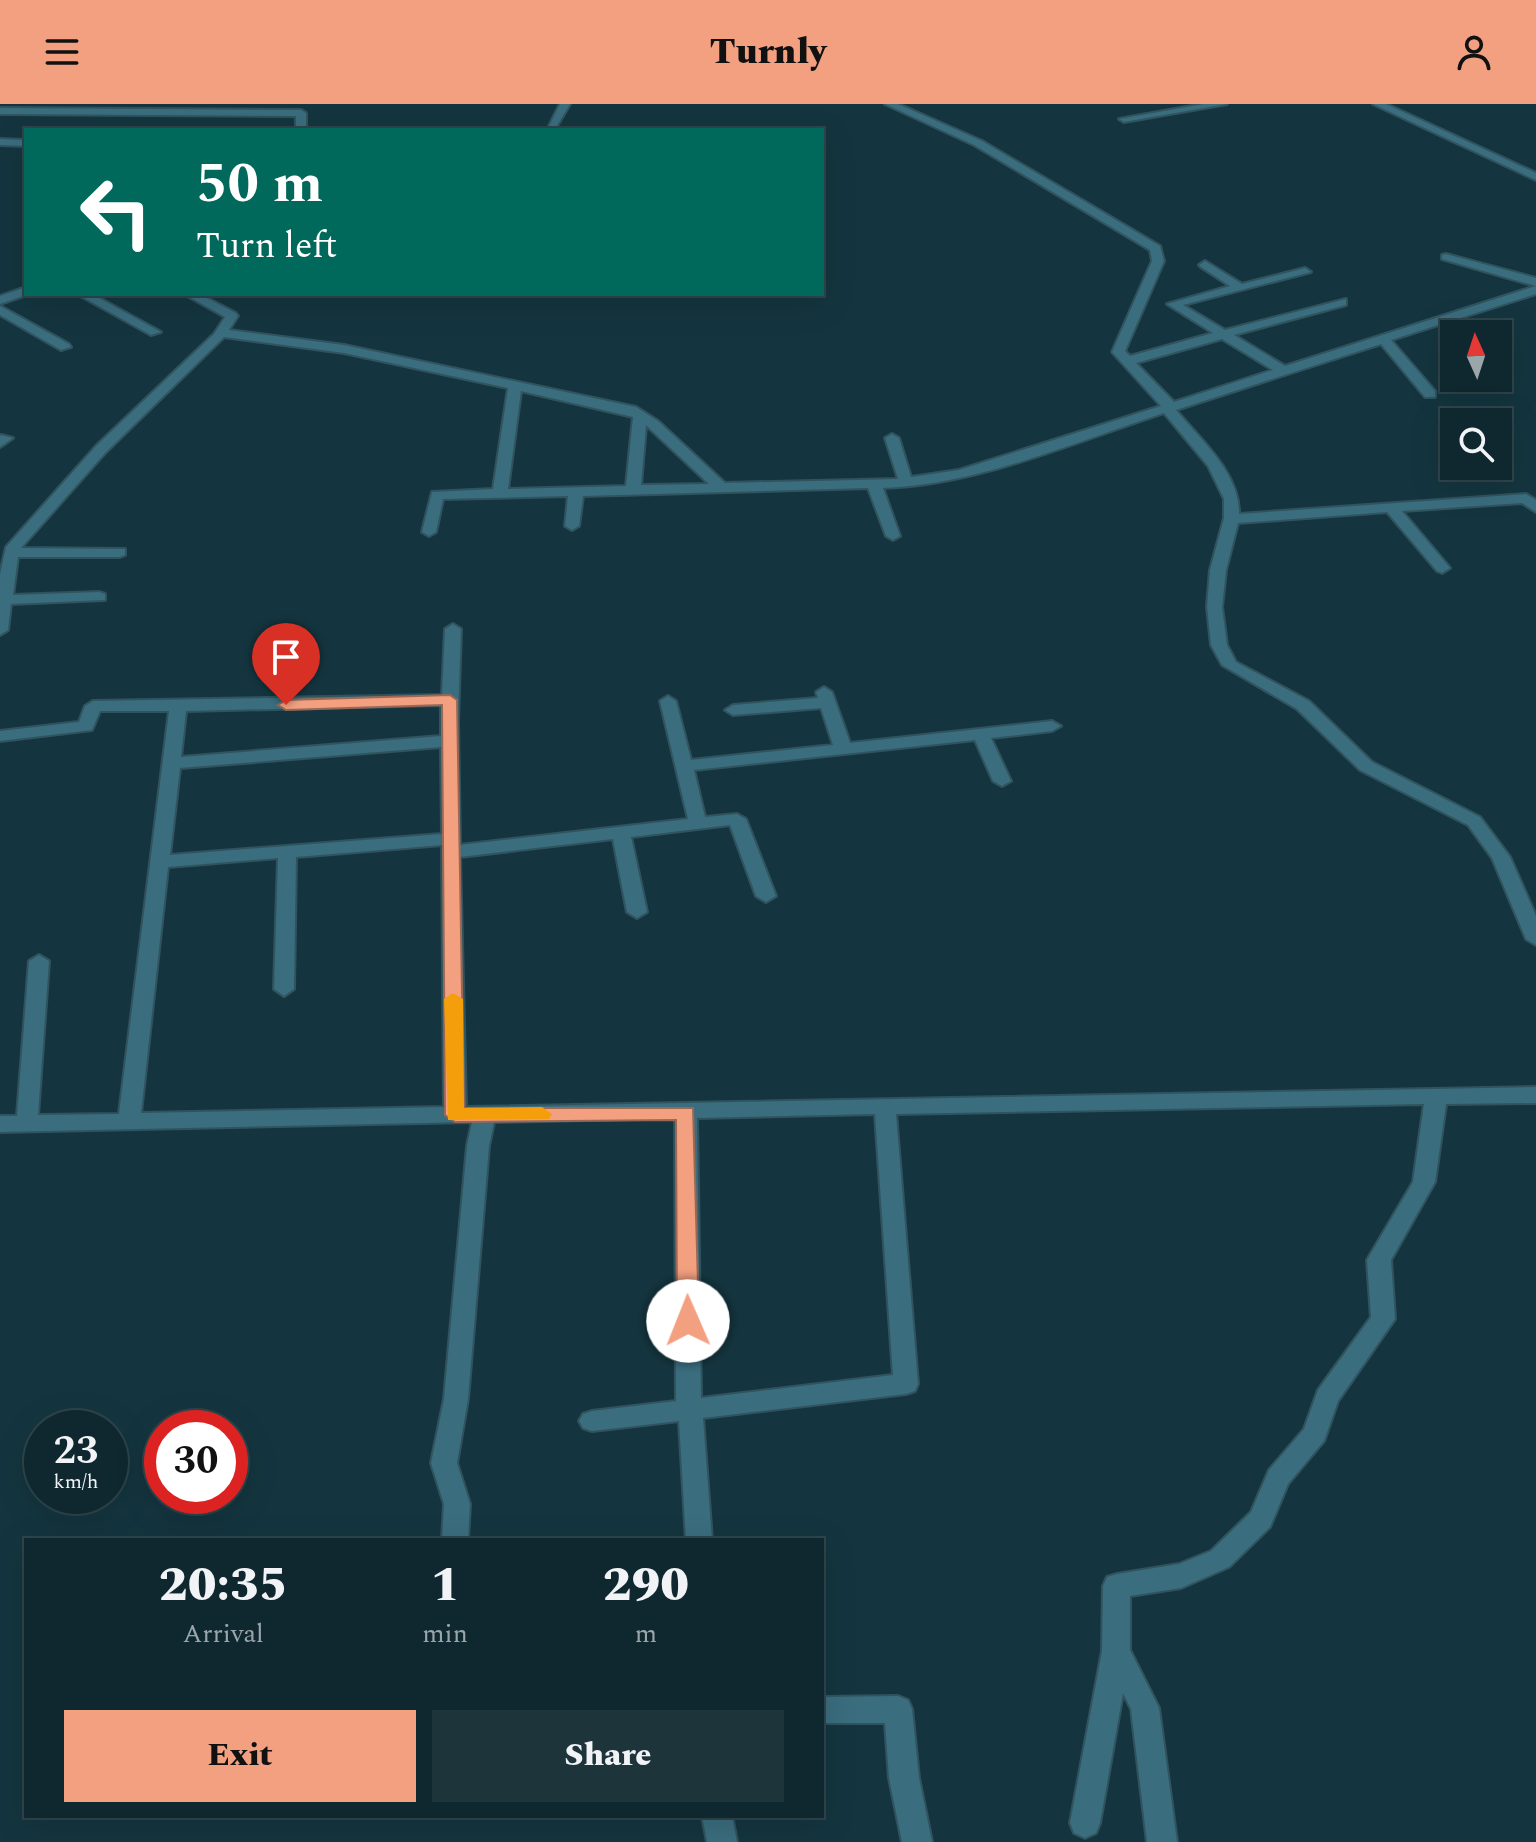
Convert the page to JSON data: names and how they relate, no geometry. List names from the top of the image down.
{
  "north": "top",
  "page": {
    "header": "Turnly",
    "turn": ["50 m", "Turn left"],
    "speed": "23 km/h",
    "limit": "30",
    "eta": [
      "20:35",
      "Arrival",
      "1",
      "min",
      "290",
      "m"
    ],
    "buttons": ["Exit", "Share"]
  }
}
